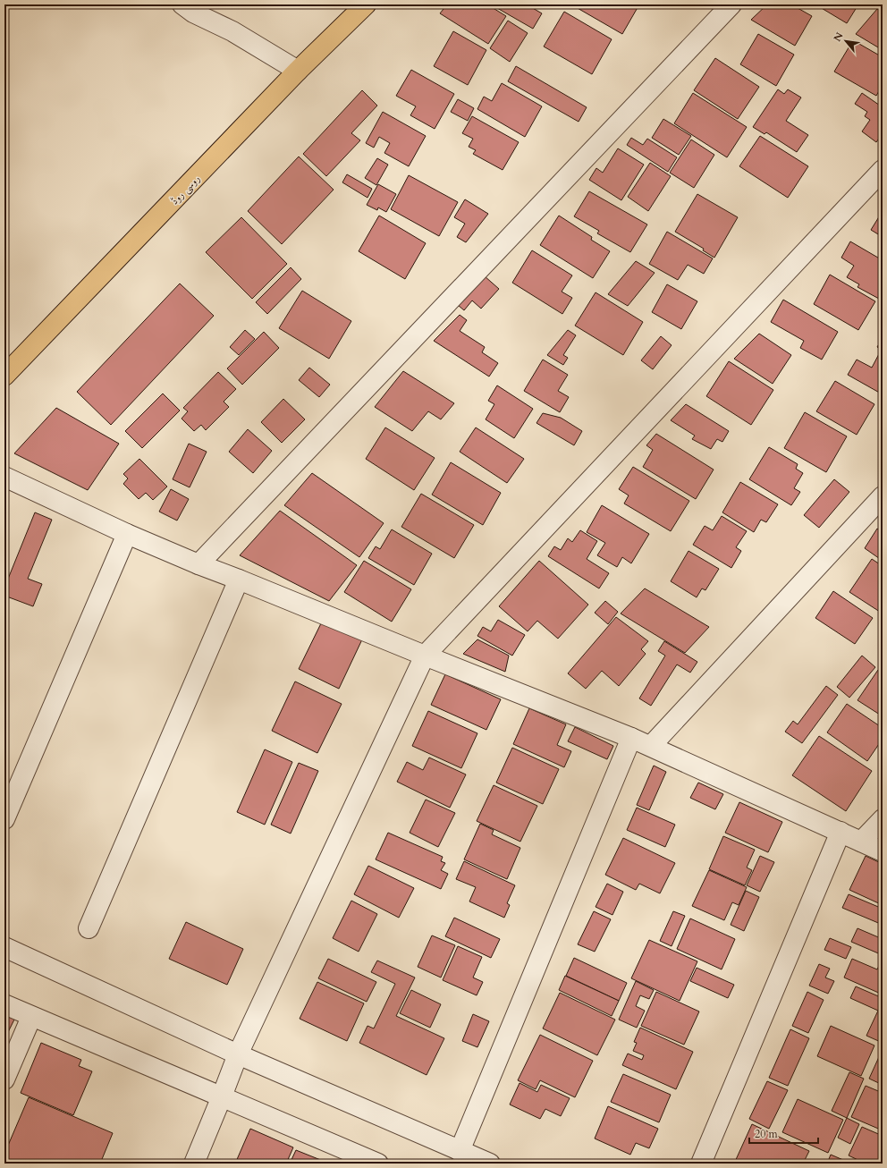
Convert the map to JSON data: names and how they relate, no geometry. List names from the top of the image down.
{
  "streets": {
    "main road": ["روسی روڈ"]
  },
  "scale_bar": "20 m",
  "north": "top left"
}
